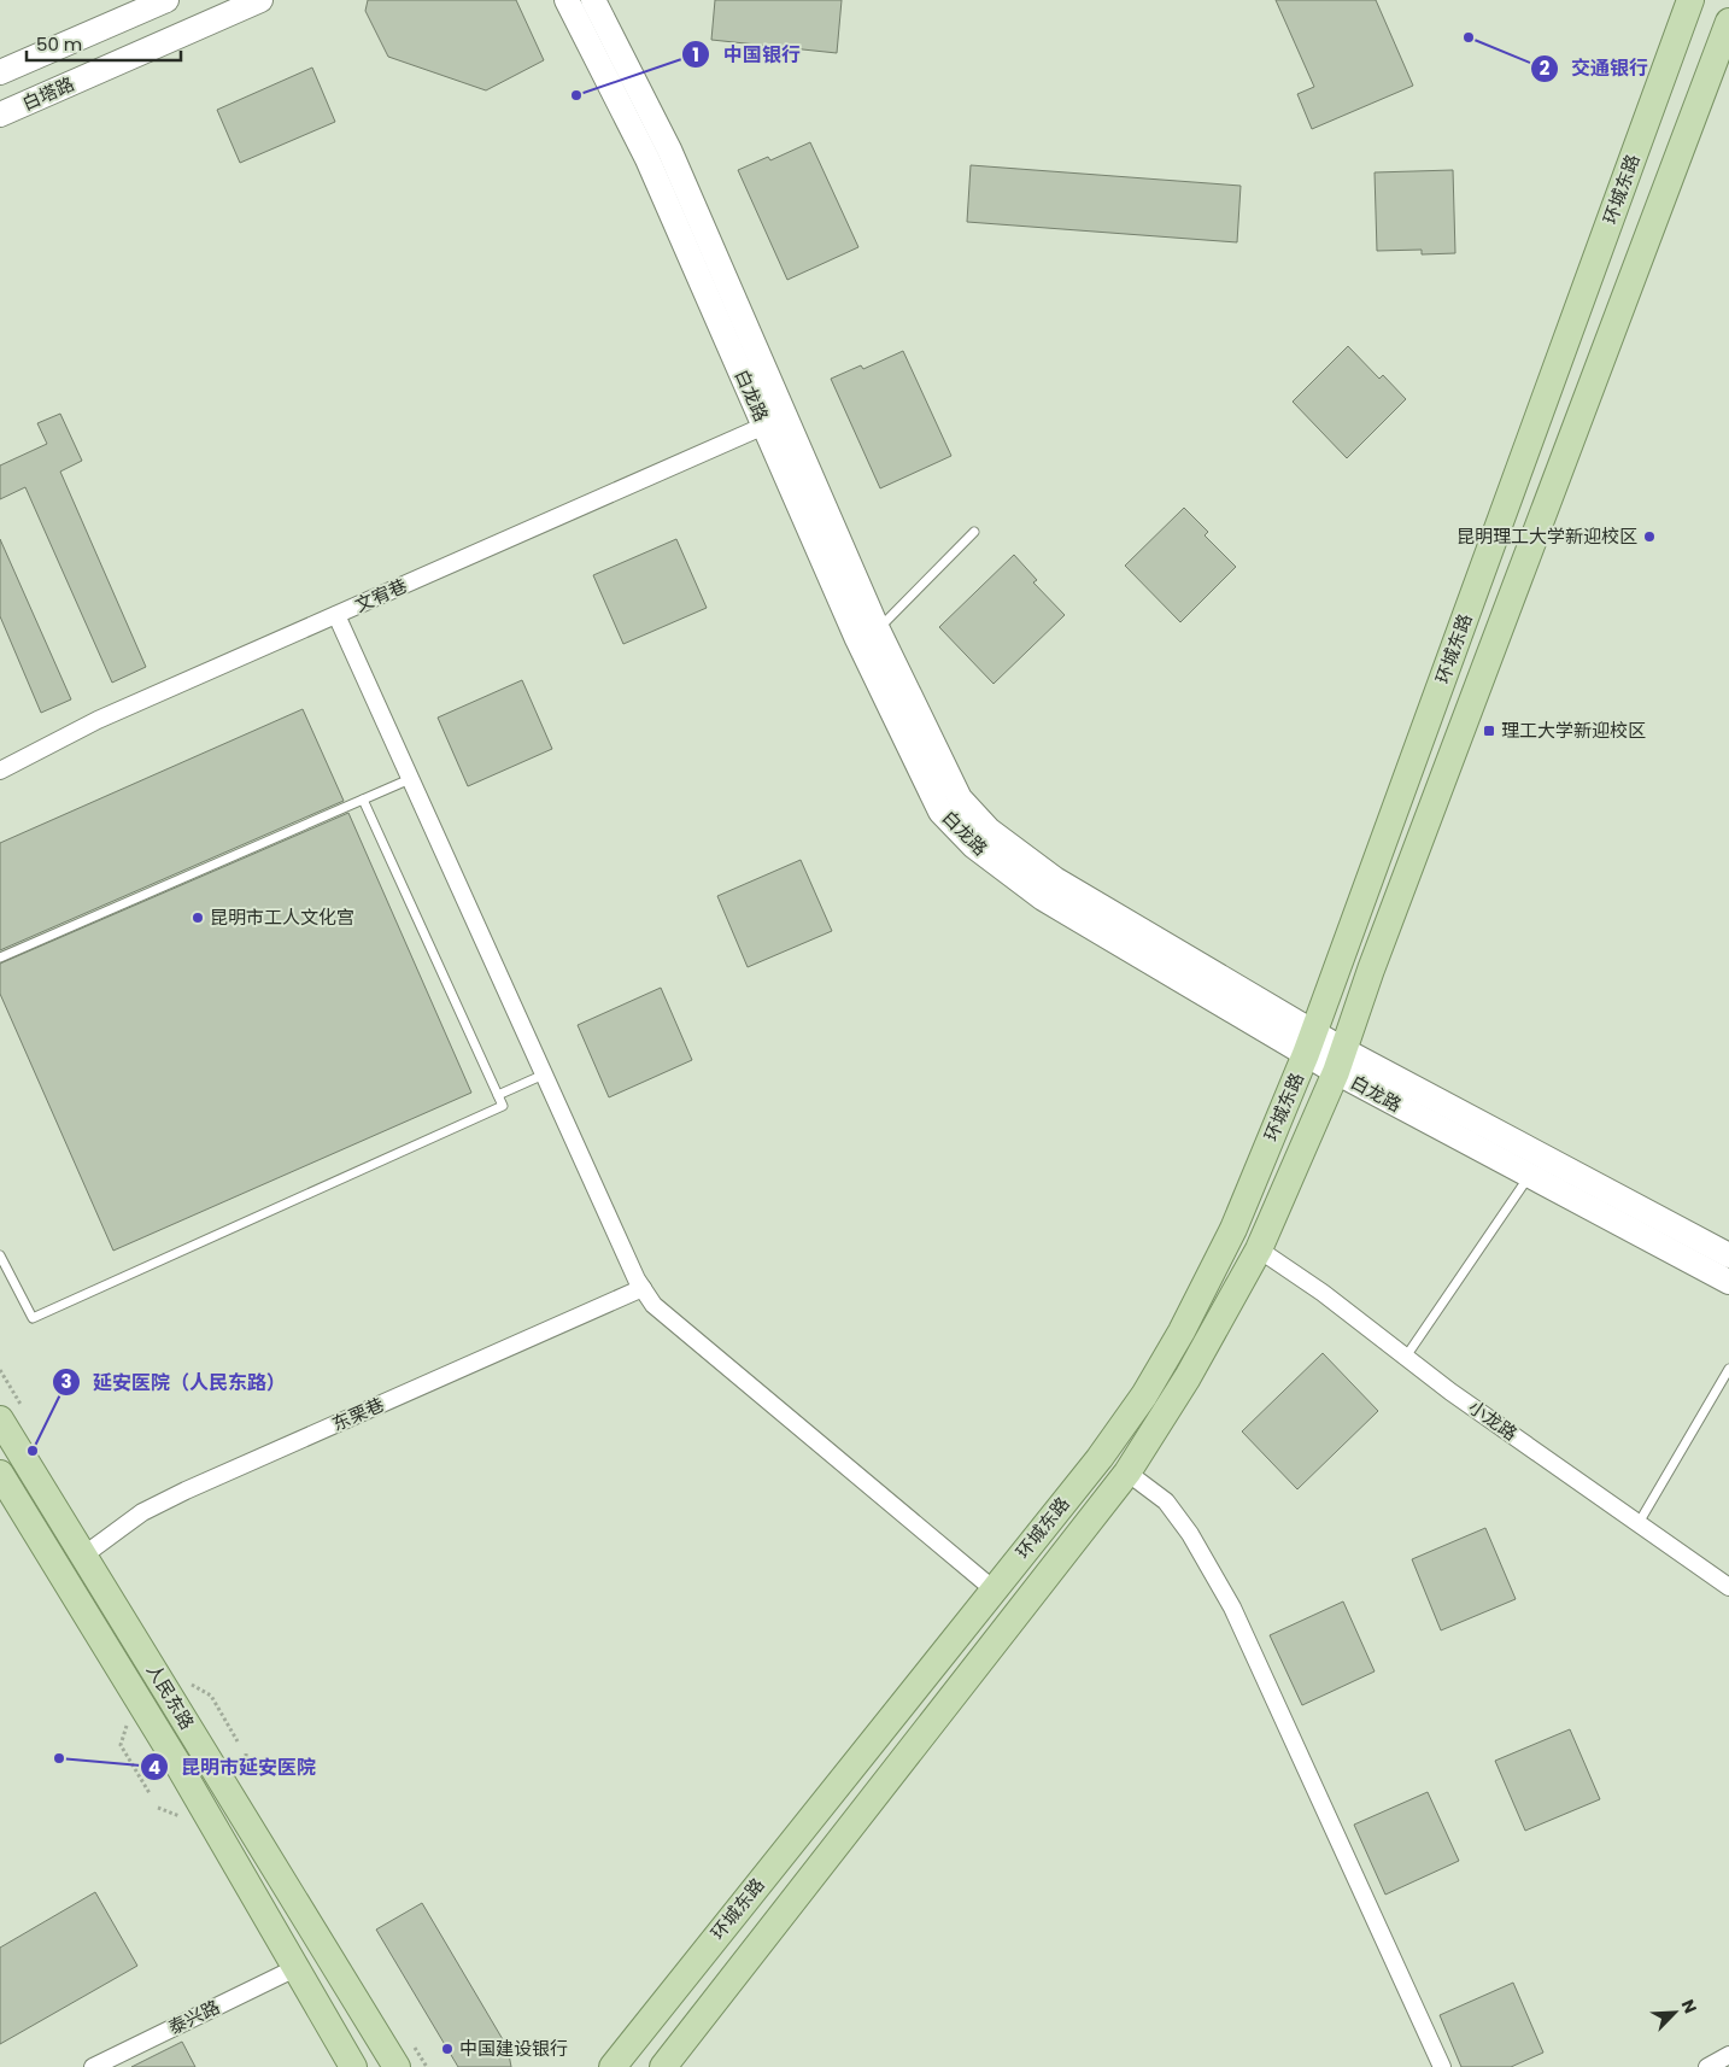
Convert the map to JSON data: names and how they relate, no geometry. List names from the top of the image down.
{
  "streets": {
    "main road": [
      "白塔路",
      "环城东路",
      "白龙路",
      "人民东路"
    ],
    "street": [
      "文宥巷",
      "东栗巷",
      "小龙路",
      "泰兴路"
    ]
  },
  "crossings": [
    ["环城东路", "白龙路"],
    ["环城东路", "小龙路"],
    ["白龙路", "文宥巷"],
    ["东栗巷", "人民东路"],
    ["人民东路", "泰兴路"]
  ],
  "places": {
    "other": [
      "交通银行",
      "中国银行",
      "昆明理工大学新迎校区",
      "昆明市工人文化宫",
      "延安医院（人民东路）",
      "昆明市延安医院",
      "中国建设银行"
    ],
    "transit": ["理工大学新迎校区"]
  },
  "scale_bar": "50 m",
  "north": "top right"
}
